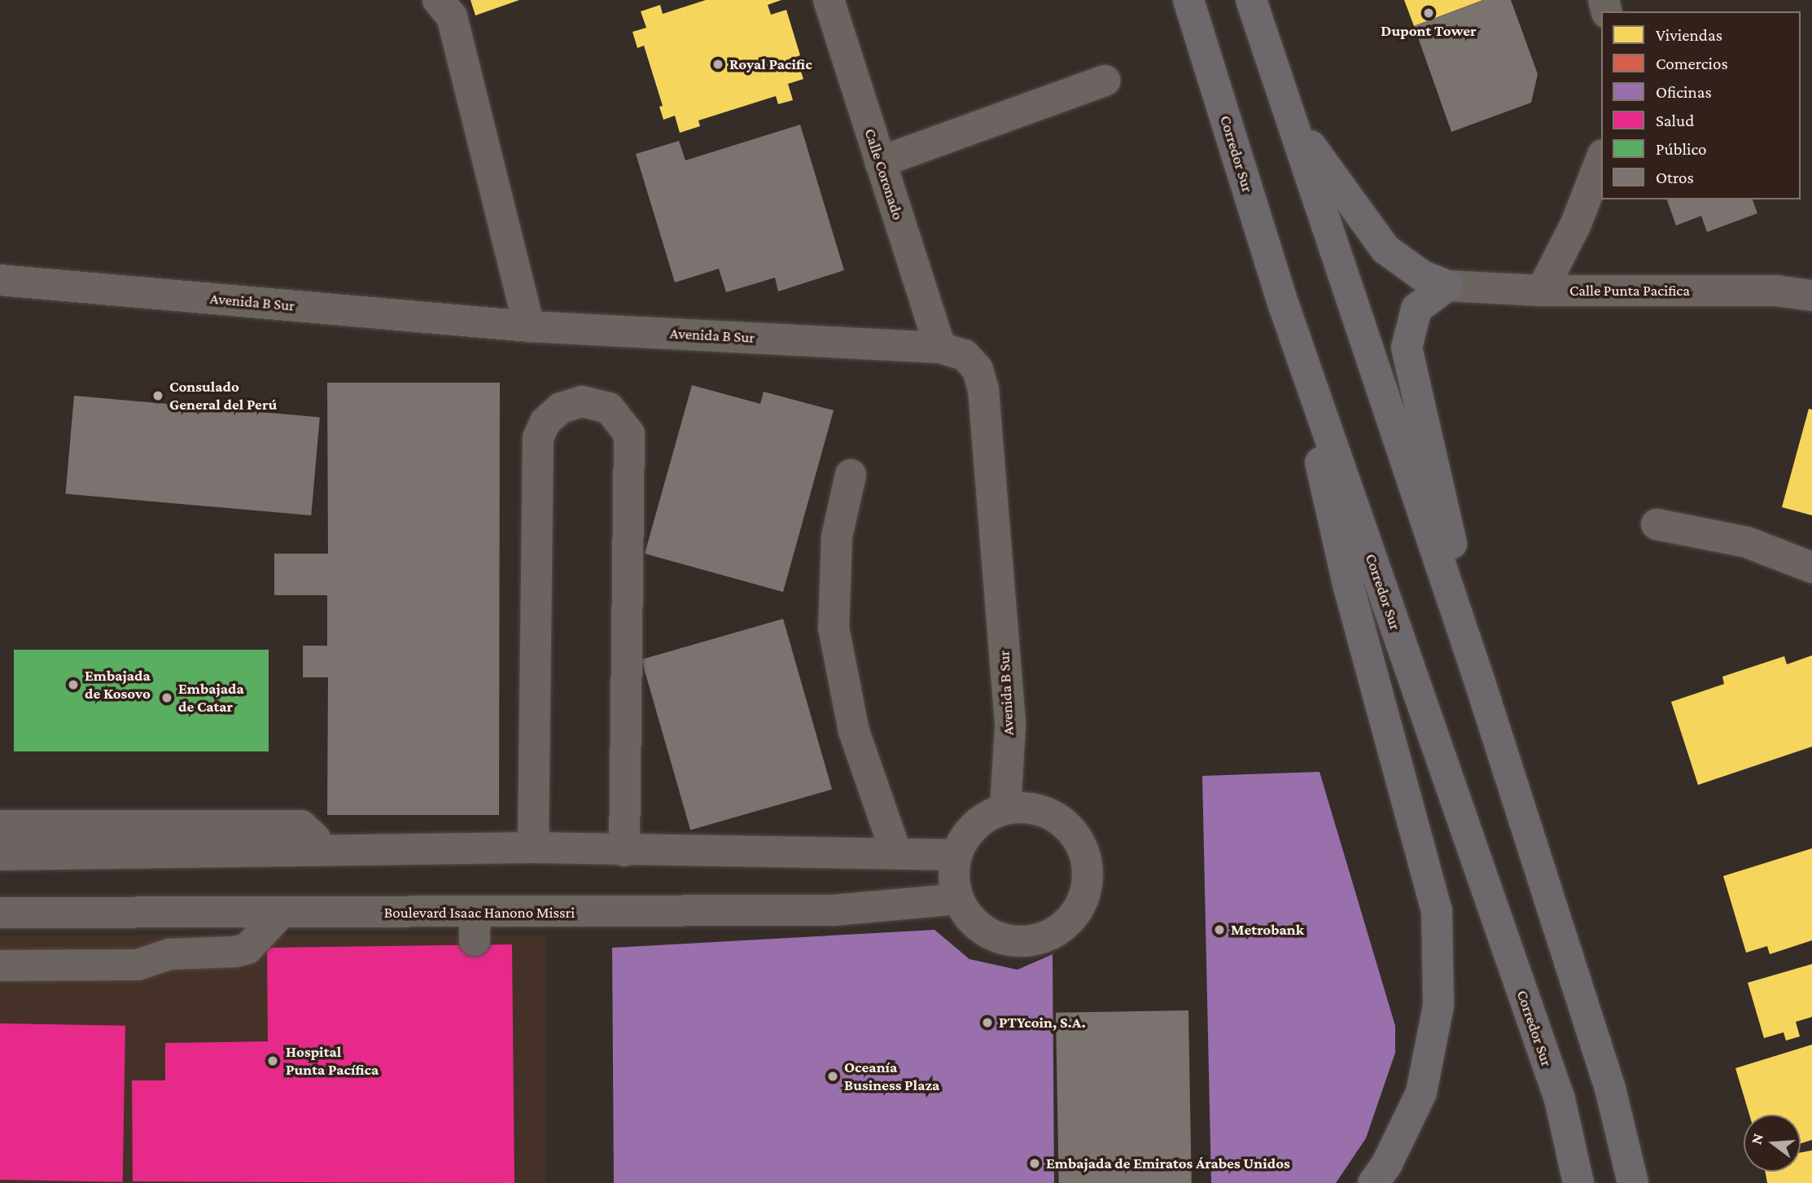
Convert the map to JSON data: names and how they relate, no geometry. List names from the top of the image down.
{
  "streets": {
    "highway": ["Corredor Sur"],
    "street": [
      "Calle Coronado",
      "Calle Punta Pacifica",
      "Avenida B Sur",
      "Boulevard Isaac Hanono Missri"
    ]
  },
  "crossings": [
    ["Calle Coronado", "Avenida B Sur"],
    ["Avenida B Sur", "Boulevard Isaac Hanono Missri"]
  ],
  "places": [
    "Dupont Tower",
    "Royal Pacific",
    "Consulado General del Perú",
    "Embajada de Kosovo",
    "Embajada de Catar",
    "Metrobank",
    "PTYcoin, S.A.",
    "Hospital Punta Pacífica",
    "Oceanía Business Plaza",
    "Embajada de Emiratos Árabes Unidos"
  ],
  "legend": [
    "Viviendas",
    "Comercios",
    "Oficinas",
    "Salud",
    "Público",
    "Otros"
  ],
  "north": "left"
}
